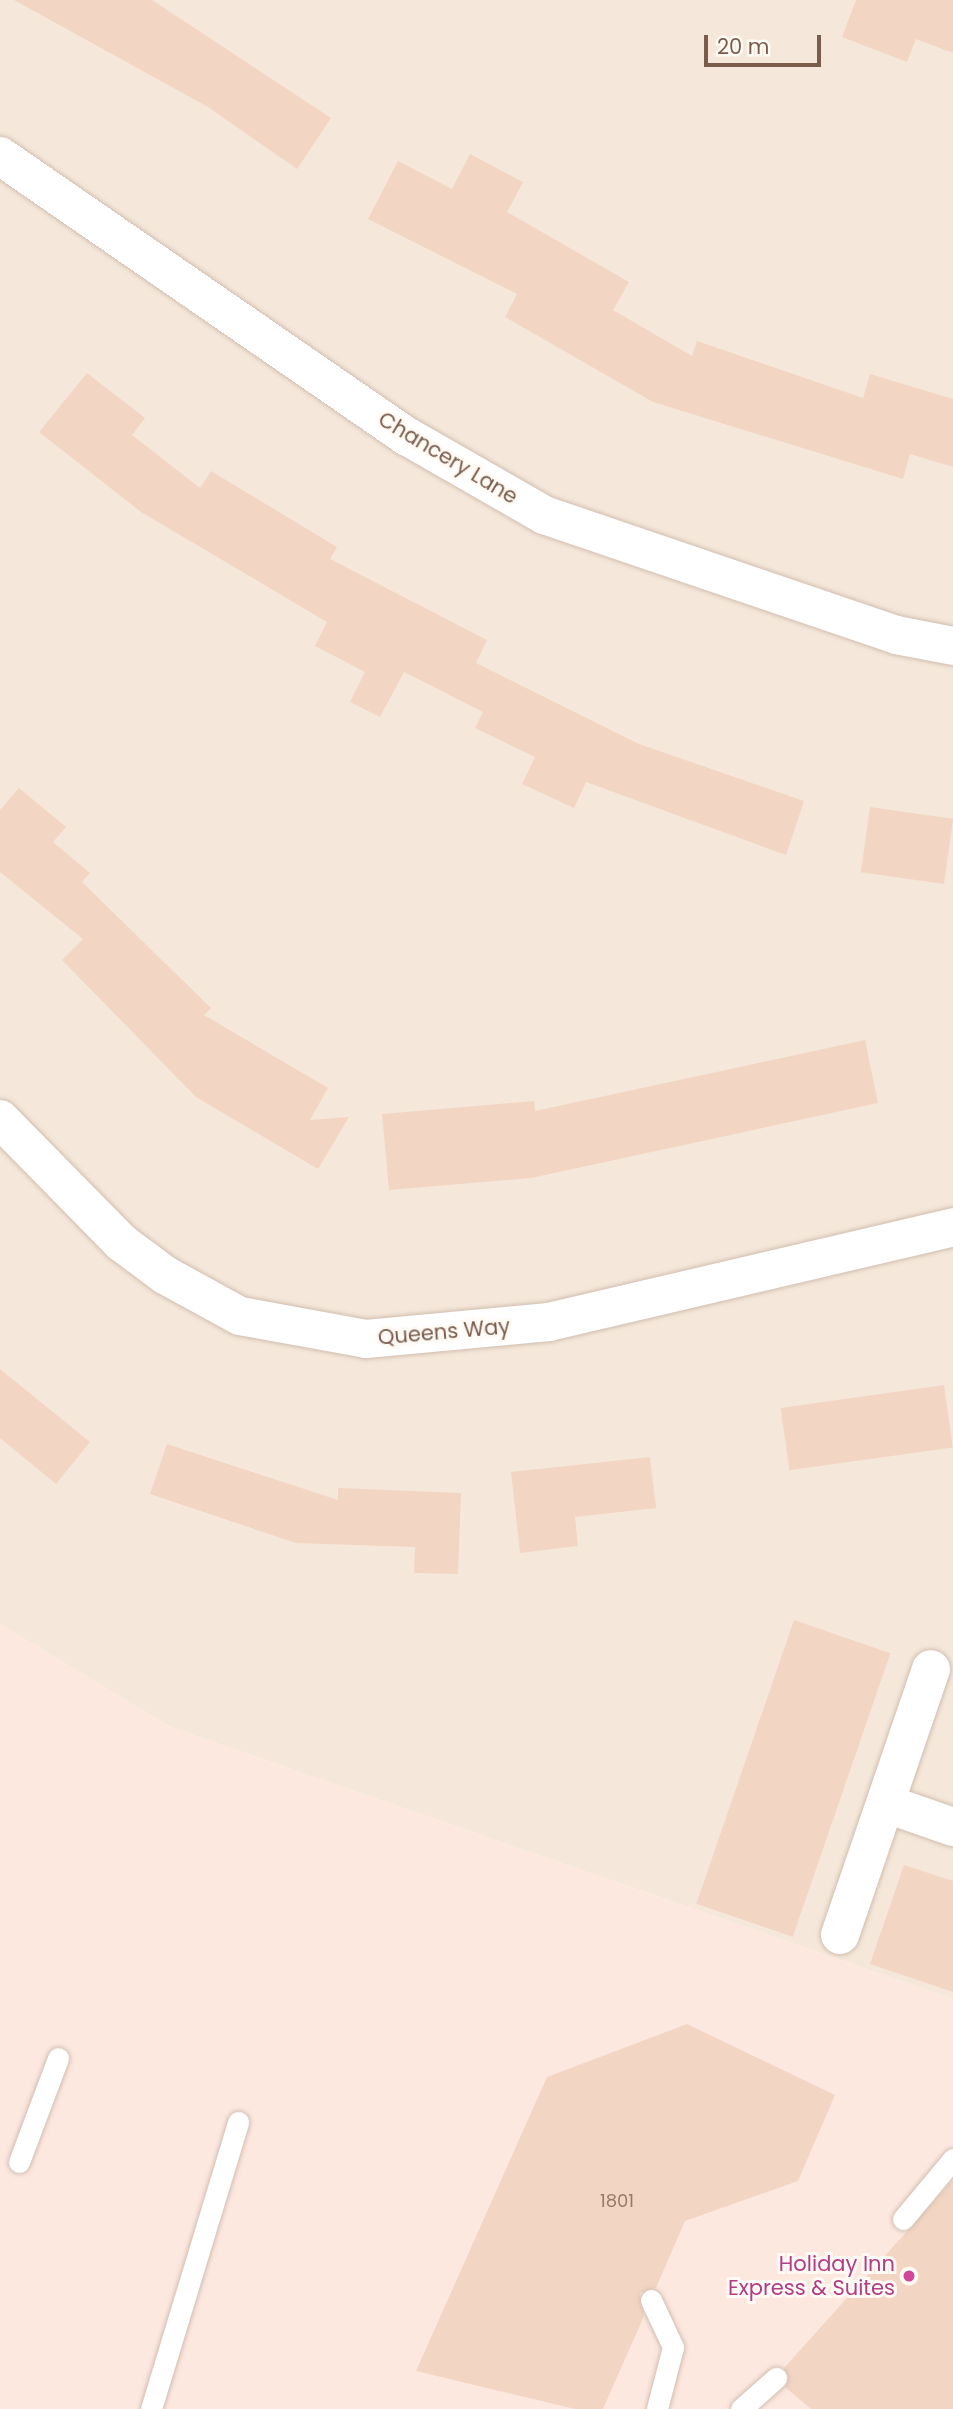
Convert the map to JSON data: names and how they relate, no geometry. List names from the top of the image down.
{
  "streets": {
    "street": ["Chancery Lane", "Queens Way"]
  },
  "places": ["Holiday Inn Express & Suites"],
  "house_numbers": ["1801"],
  "scale_bar": "20 m"
}
